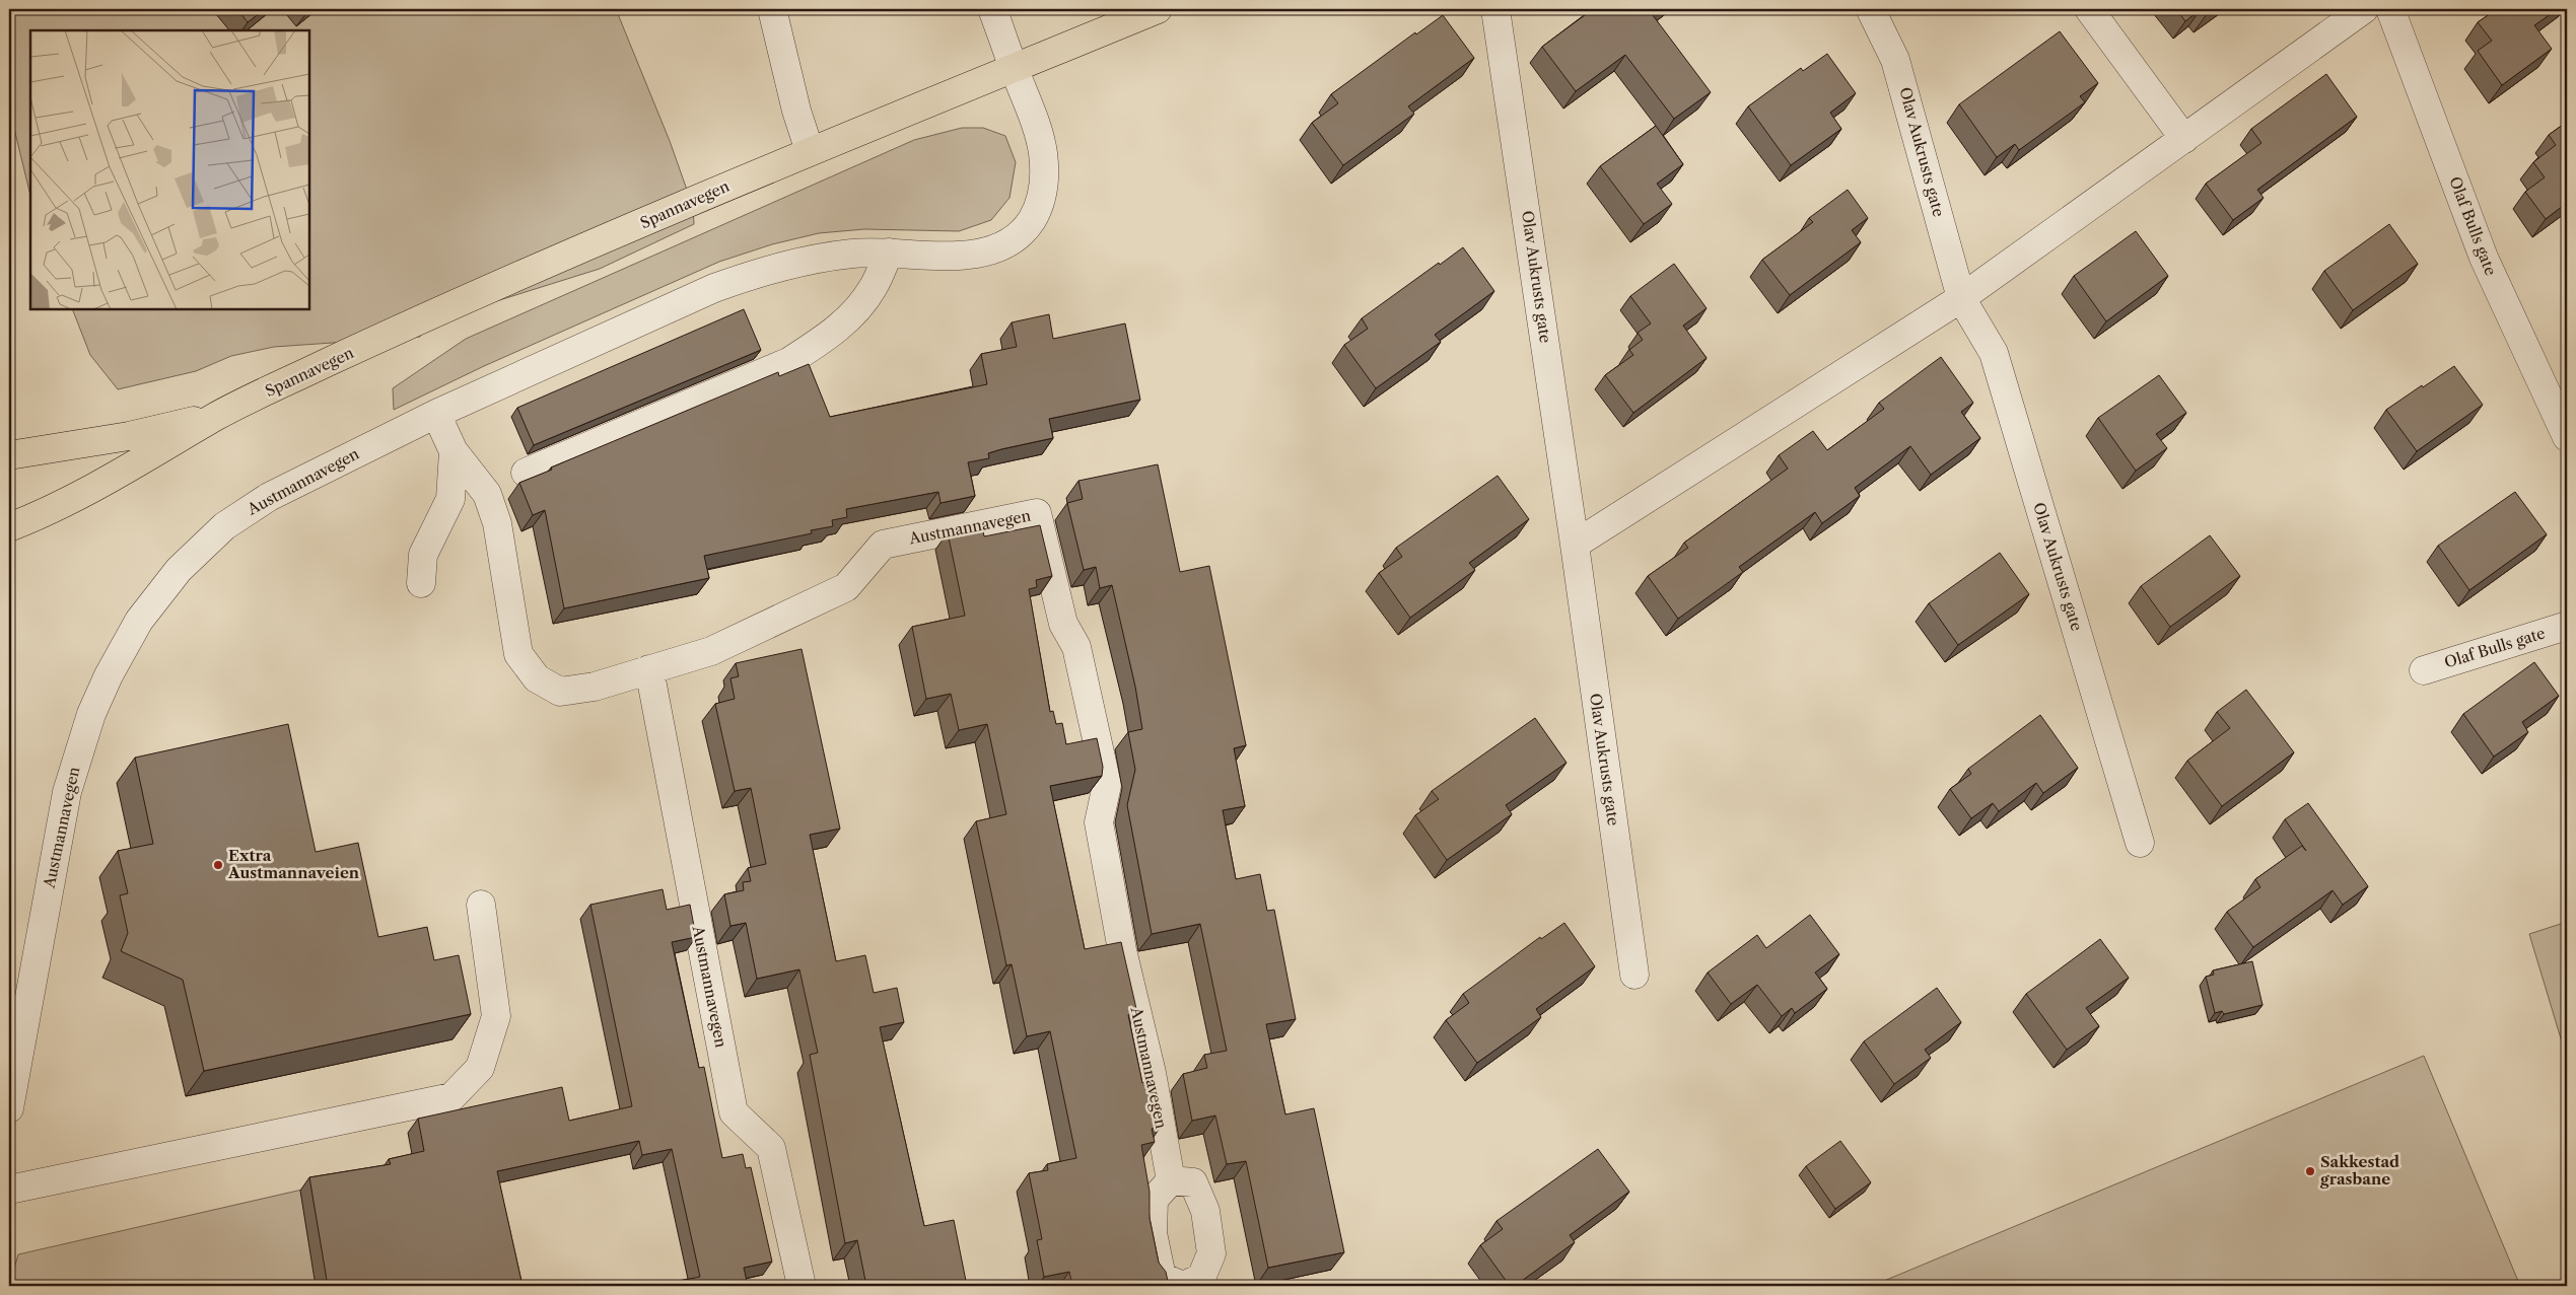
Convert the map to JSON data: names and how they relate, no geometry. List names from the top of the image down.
{
  "streets": {
    "main road": ["Spannavegen"],
    "street": ["Olav Aukrusts gate", "Olaf Bulls gate", "Austmannavegen"]
  },
  "crossings": [
    ["Spannavegen", "Austmannavegen"]
  ],
  "places": ["Extra Austmannaveien", "Sakkestad grasbane"]
}
